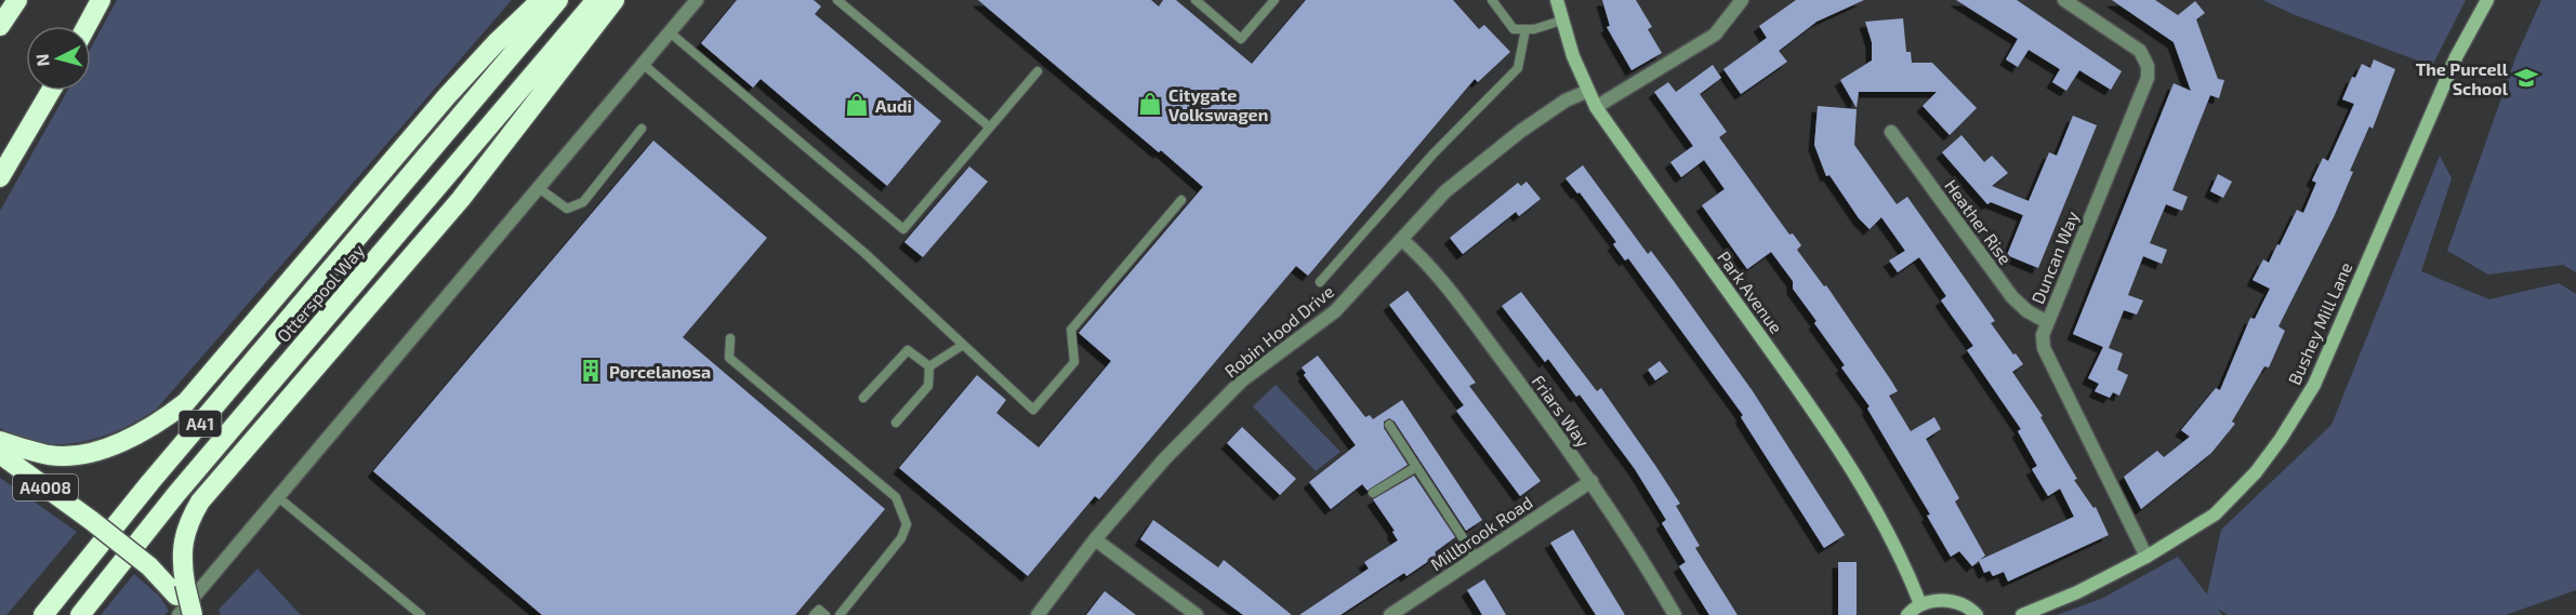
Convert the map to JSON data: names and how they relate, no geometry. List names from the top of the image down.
{
  "streets": {
    "highway": ["Otterspool Way", "A41", "A4008"],
    "street": [
      "Heather Rise",
      "Duncan Way",
      "Park Avenue",
      "Bushey Mill Lane",
      "Robin Hood Drive",
      "Friars Way",
      "Millbrook Road"
    ]
  },
  "crossings": [
    ["Heather Rise", "Duncan Way"],
    ["Duncan Way", "Bushey Mill Lane"],
    ["Park Avenue", "Robin Hood Drive"],
    ["Robin Hood Drive", "Friars Way"],
    ["Friars Way", "Millbrook Road"]
  ],
  "places": {
    "school or university": ["The Purcell School"],
    "shop": ["Citygate Volkswagen", "Audi"],
    "building": ["Porcelanosa"]
  },
  "north": "left"
}
